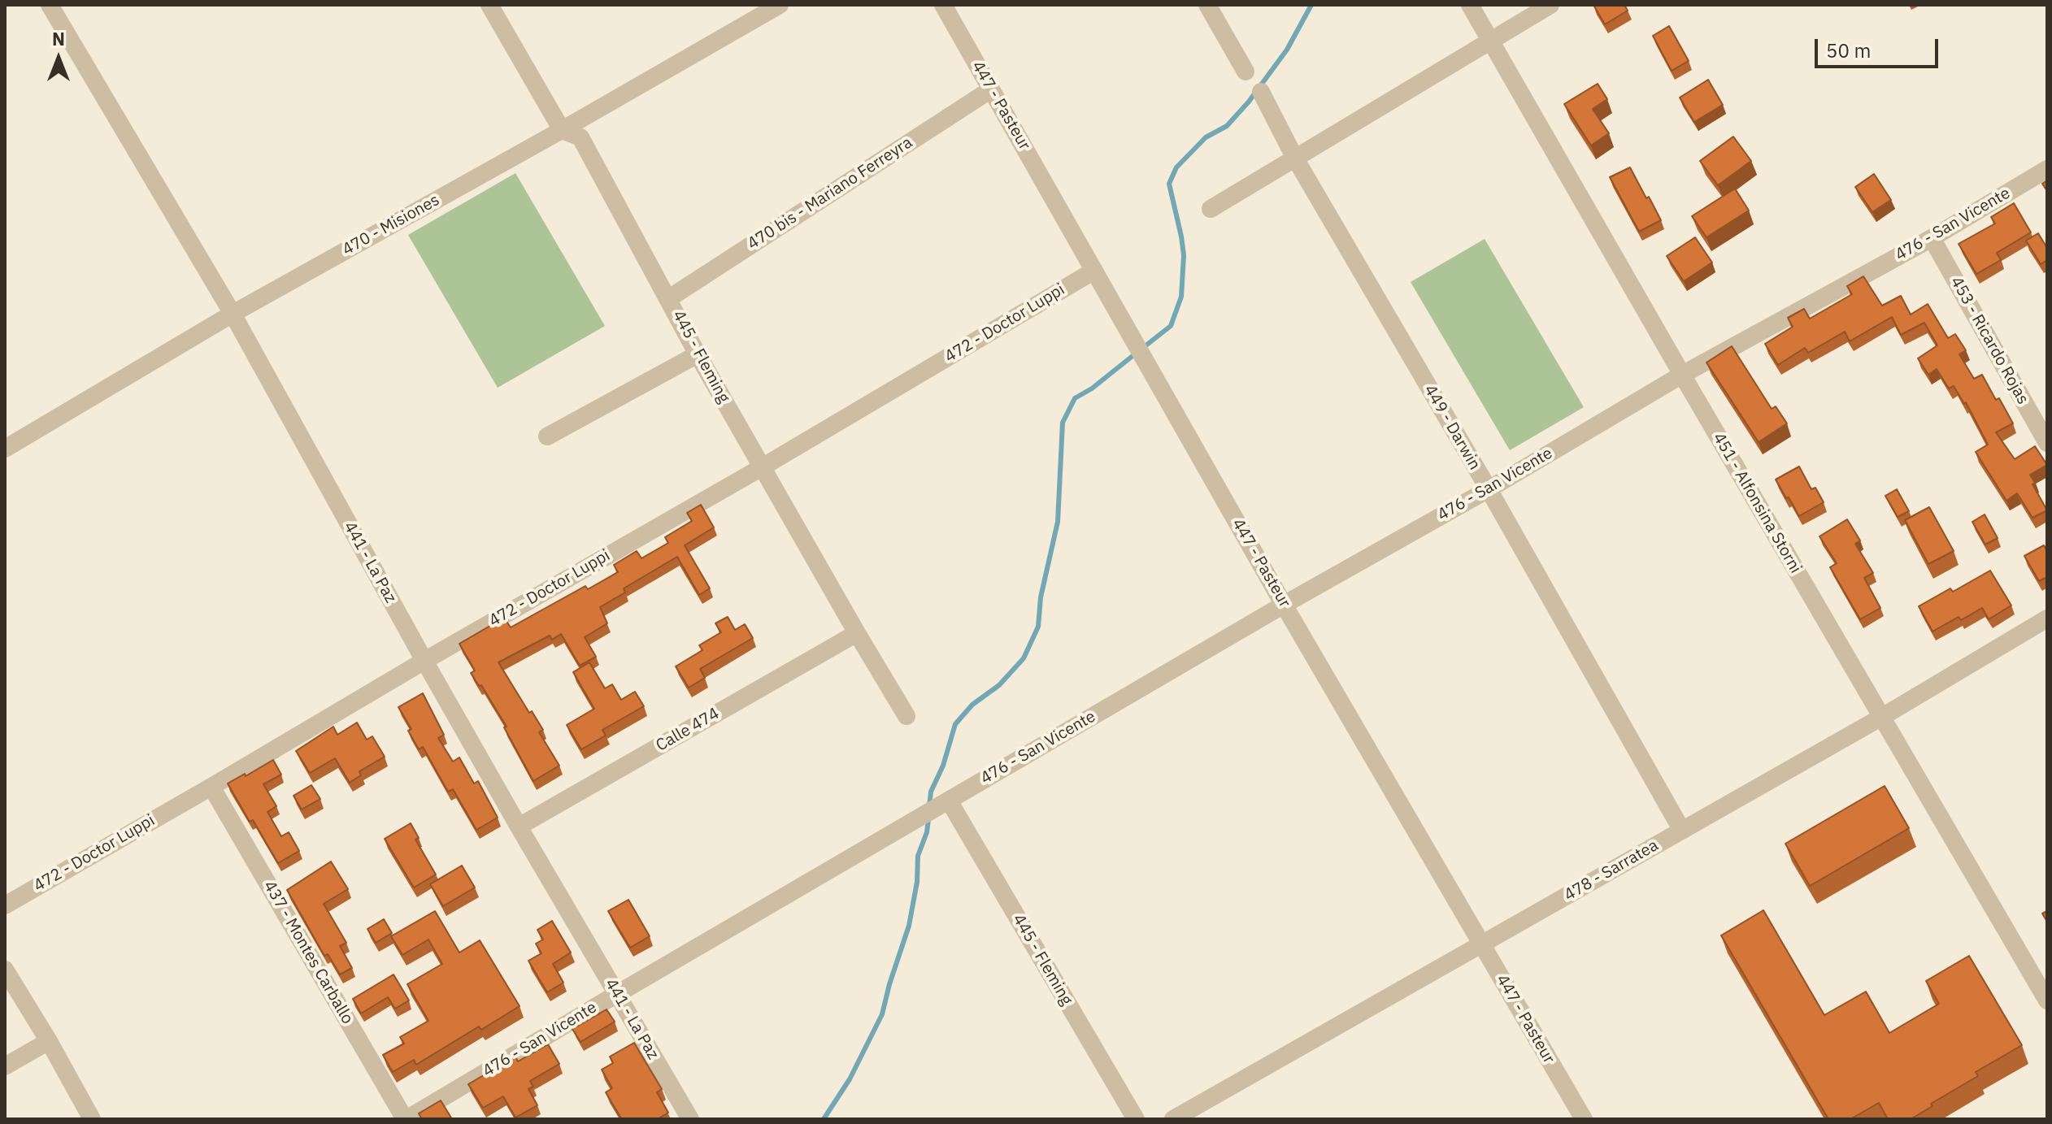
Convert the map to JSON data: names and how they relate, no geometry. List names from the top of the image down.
{
  "streets": {
    "street": [
      "447 - Pasteur",
      "470 bis - Mariano Ferreyra",
      "476 - San Vicente",
      "470 - Misiones",
      "472 - Doctor Luppi",
      "453 - Ricardo Rojas",
      "445 - Fleming",
      "449 - Darwin",
      "451 - Alfonsina Storni",
      "441 - La Paz",
      "Calle 474",
      "478 - Sarratea",
      "437 - Montes Carballo"
    ]
  },
  "crossings": [
    ["447 - Pasteur", "470 bis - Mariano Ferreyra"],
    ["447 - Pasteur", "476 - San Vicente"],
    ["447 - Pasteur", "472 - Doctor Luppi"],
    ["447 - Pasteur", "478 - Sarratea"],
    ["470 bis - Mariano Ferreyra", "445 - Fleming"],
    ["476 - San Vicente", "453 - Ricardo Rojas"],
    ["476 - San Vicente", "445 - Fleming"],
    ["476 - San Vicente", "449 - Darwin"],
    ["476 - San Vicente", "451 - Alfonsina Storni"],
    ["476 - San Vicente", "441 - La Paz"],
    ["476 - San Vicente", "437 - Montes Carballo"],
    ["470 - Misiones", "445 - Fleming"],
    ["470 - Misiones", "441 - La Paz"],
    ["472 - Doctor Luppi", "445 - Fleming"],
    ["472 - Doctor Luppi", "441 - La Paz"],
    ["472 - Doctor Luppi", "437 - Montes Carballo"],
    ["445 - Fleming", "Calle 474"],
    ["449 - Darwin", "478 - Sarratea"],
    ["451 - Alfonsina Storni", "478 - Sarratea"],
    ["441 - La Paz", "Calle 474"]
  ],
  "scale_bar": "50 m",
  "north": "top"
}
